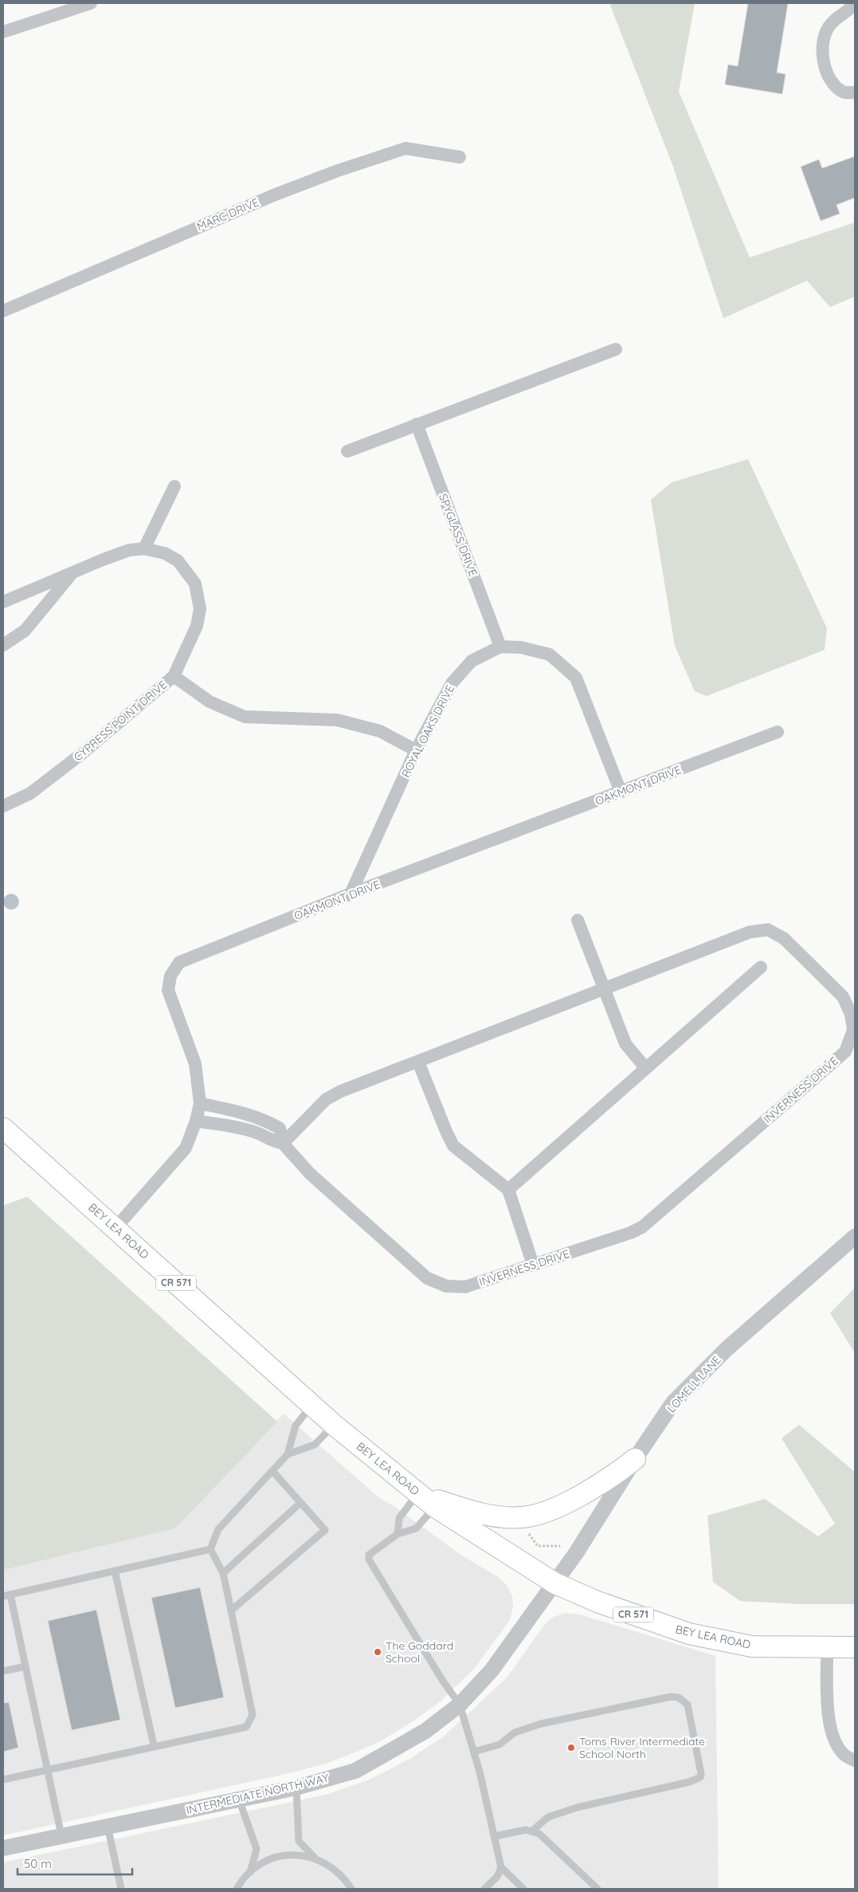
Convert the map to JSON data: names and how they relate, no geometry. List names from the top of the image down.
{
  "streets": {
    "main road": ["BEY LEA ROAD", "CR 571"],
    "street": [
      "MARC DRIVE",
      "SPYGLASS DRIVE",
      "CYPRESS POINT DRIVE",
      "ROYAL OAKS DRIVE",
      "OAKMONT DRIVE",
      "INVERNESS DRIVE",
      "LOMELL LANE",
      "INTERMEDIATE NORTH WAY"
    ]
  },
  "crossings": [
    ["SPYGLASS DRIVE", "ROYAL OAKS DRIVE"],
    ["ROYAL OAKS DRIVE", "OAKMONT DRIVE"],
    ["OAKMONT DRIVE", "INVERNESS DRIVE"],
    ["OAKMONT DRIVE", "BEY LEA ROAD"],
    ["BEY LEA ROAD", "LOMELL LANE"],
    ["BEY LEA ROAD", "INTERMEDIATE NORTH WAY"],
    ["LOMELL LANE", "INTERMEDIATE NORTH WAY"]
  ],
  "places": ["The Goddard School", "Toms River Intermediate School North"],
  "scale_bar": "50 m"
}
